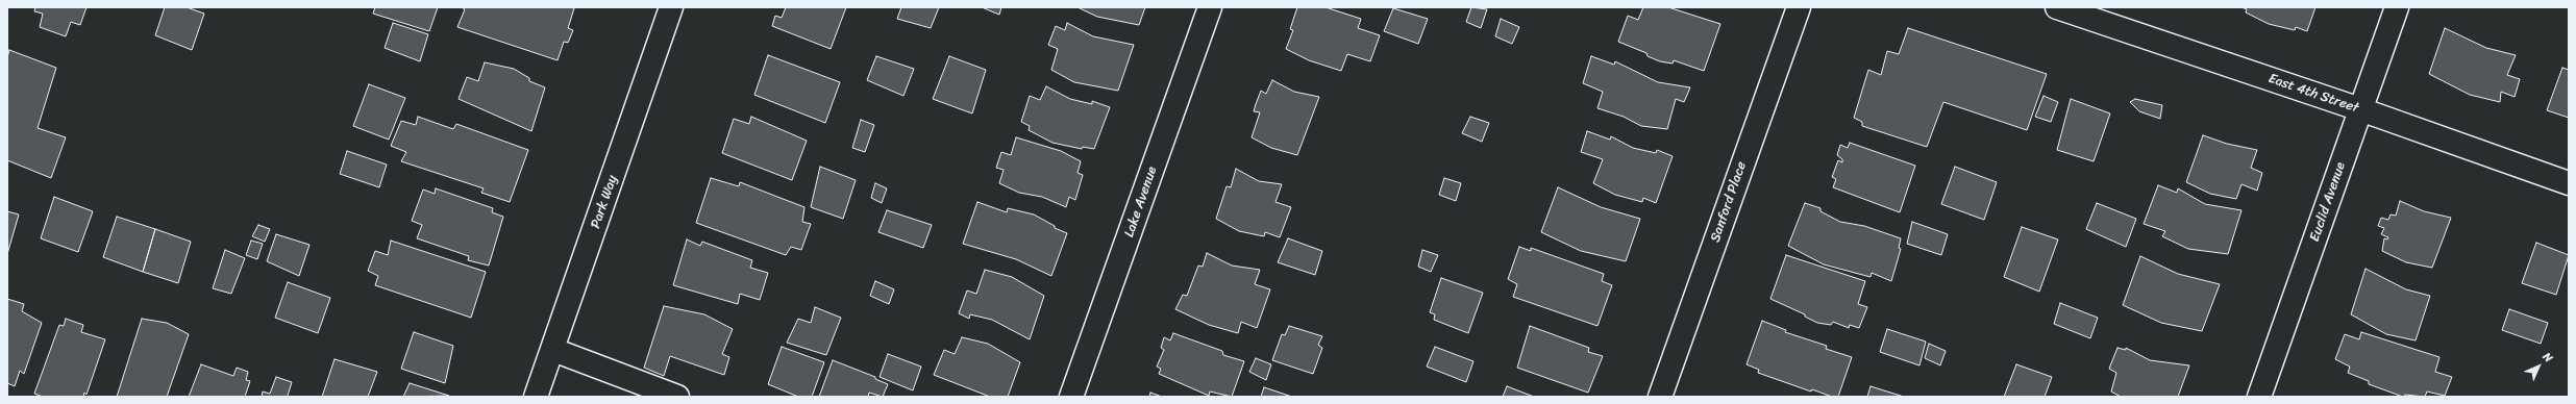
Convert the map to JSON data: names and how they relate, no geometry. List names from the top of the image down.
{
  "streets": {
    "street": [
      "East 4th Street",
      "Park Way",
      "Lake Avenue",
      "Sanford Place",
      "Euclid Avenue"
    ]
  },
  "crossings": [
    ["East 4th Street", "Euclid Avenue"]
  ],
  "north": "top right"
}
